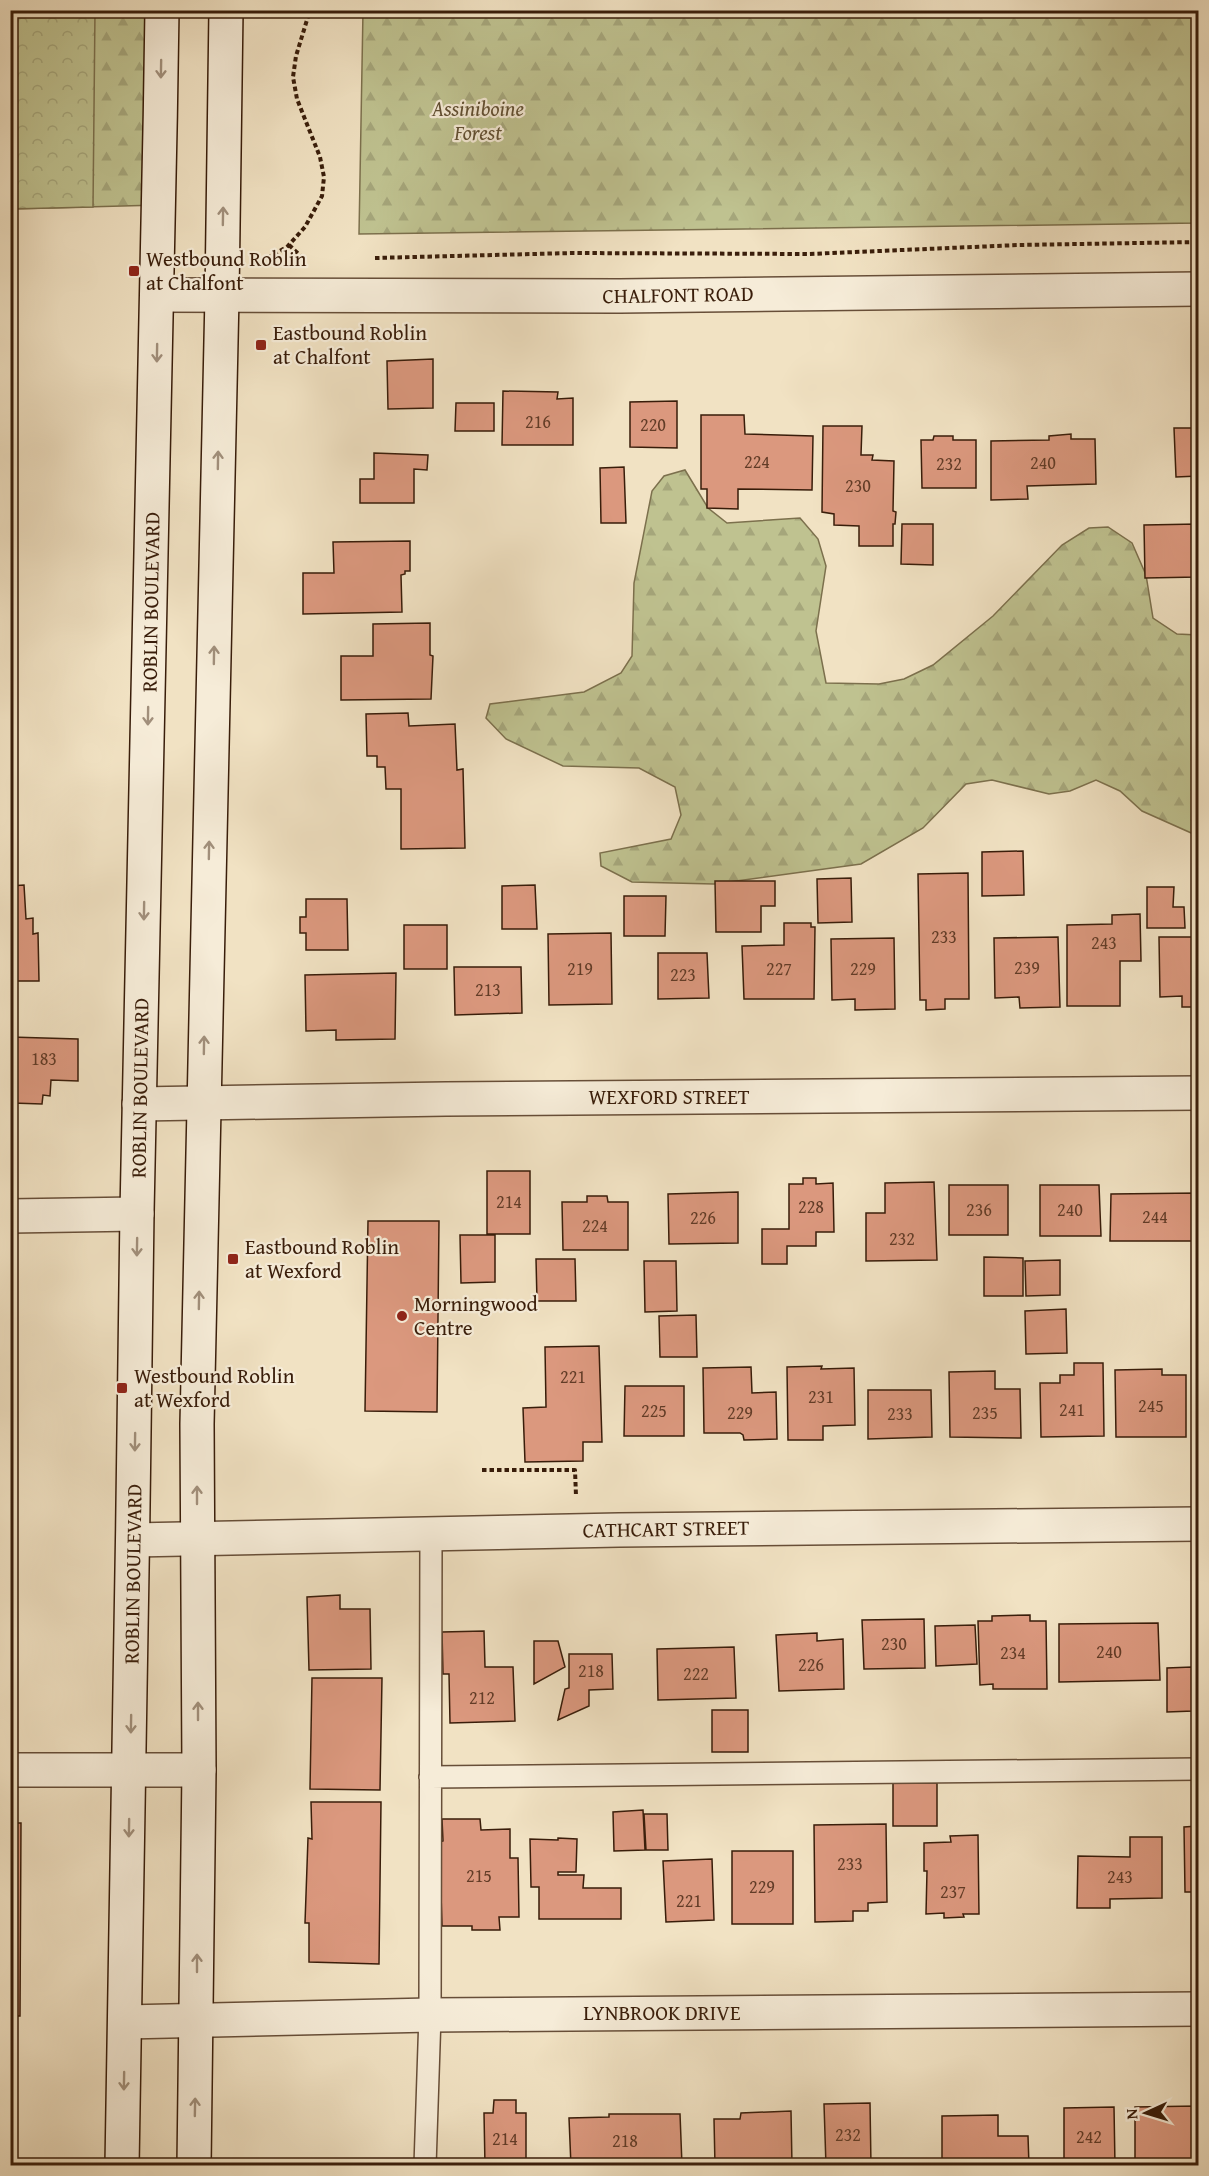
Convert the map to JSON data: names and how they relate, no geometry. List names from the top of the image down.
{
  "streets": {
    "street": [
      "CHALFONT ROAD",
      "ROBLIN BOULEVARD",
      "WEXFORD STREET",
      "CATHCART STREET",
      "LYNBROOK DRIVE"
    ]
  },
  "crossings": [
    ["CHALFONT ROAD", "ROBLIN BOULEVARD"],
    ["ROBLIN BOULEVARD", "WEXFORD STREET"],
    ["ROBLIN BOULEVARD", "CATHCART STREET"],
    ["ROBLIN BOULEVARD", "LYNBROOK DRIVE"]
  ],
  "parks": ["Assiniboine Forest"],
  "places": {
    "transit": [
      "Westbound Roblin at Chalfont",
      "Eastbound Roblin at Chalfont",
      "Eastbound Roblin at Wexford",
      "Westbound Roblin at Wexford"
    ],
    "other": ["Morningwood Centre"]
  },
  "house_numbers": [
    "216",
    "220",
    "224",
    "240",
    "232",
    "230",
    "233",
    "243",
    "239",
    "219",
    "227",
    "229",
    "223",
    "213",
    "183",
    "214",
    "228",
    "236",
    "240",
    "244",
    "226",
    "224",
    "232",
    "221",
    "231",
    "245",
    "241",
    "225",
    "229",
    "235",
    "233",
    "230",
    "240",
    "234",
    "226",
    "218",
    "222",
    "212",
    "233",
    "215",
    "243",
    "229",
    "237",
    "221",
    "232",
    "242",
    "214",
    "218"
  ],
  "north": "left"
}
